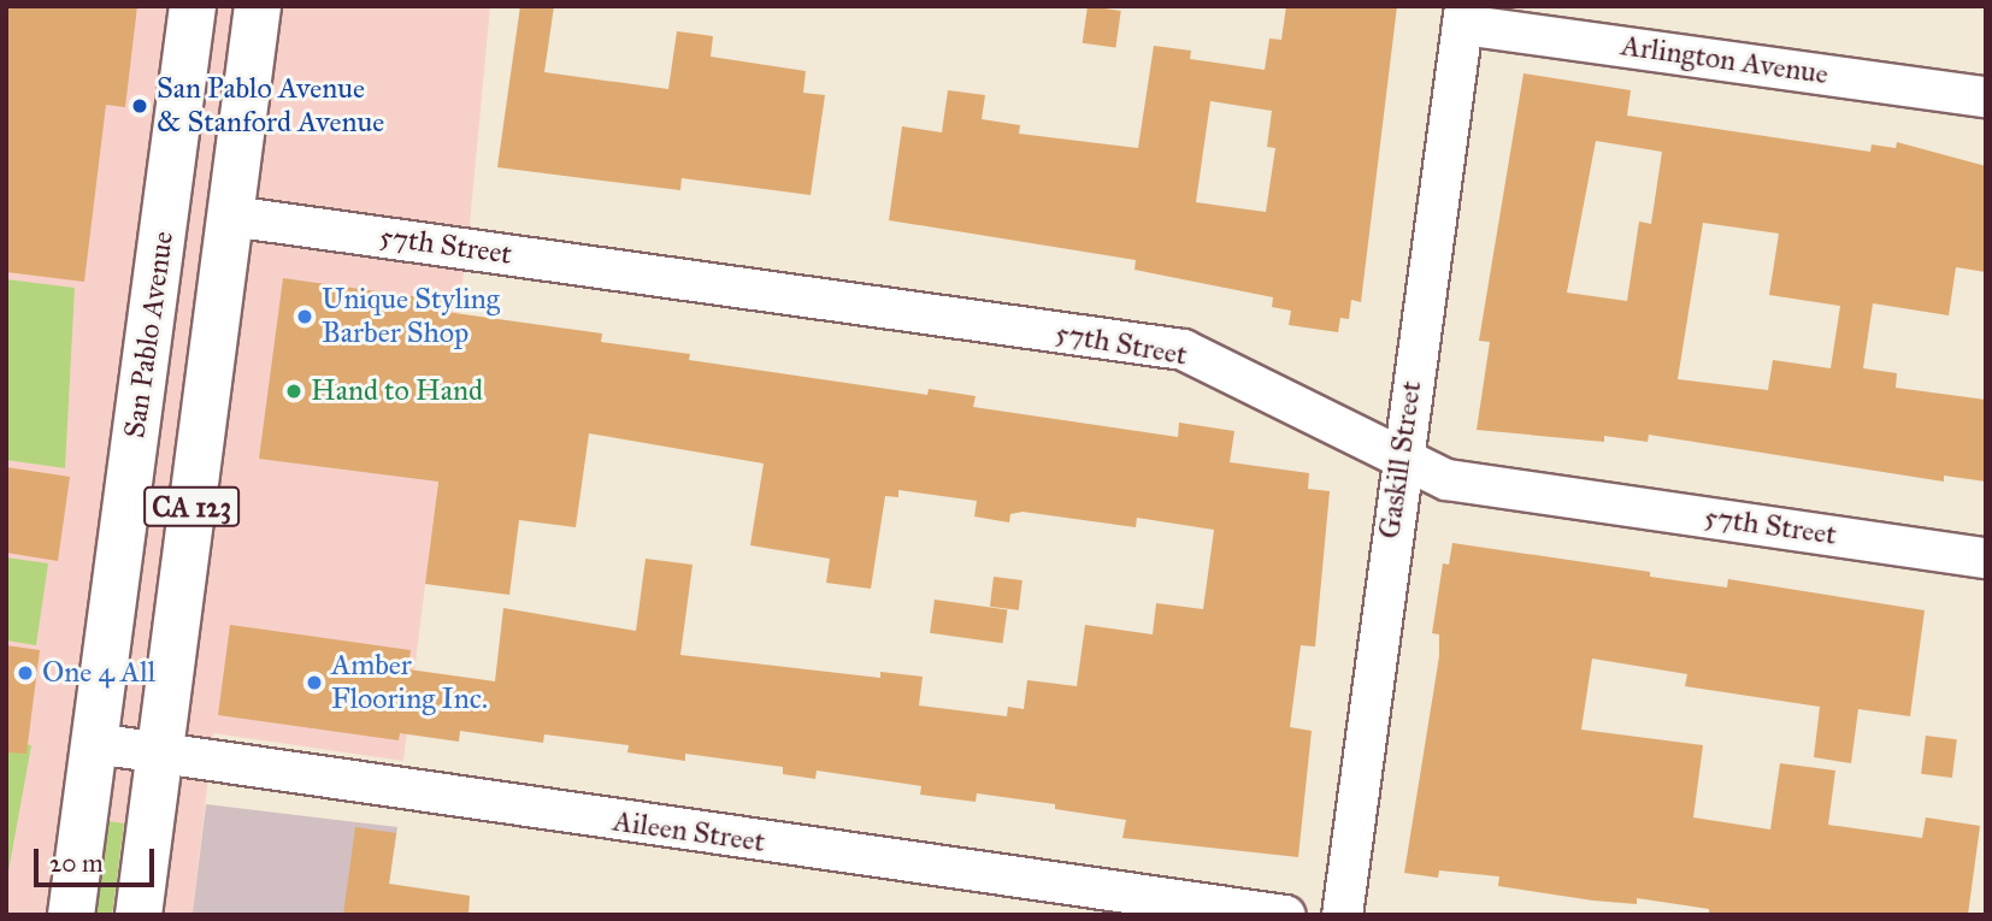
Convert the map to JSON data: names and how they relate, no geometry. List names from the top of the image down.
{
  "streets": {
    "main road": ["San Pablo Avenue", "CA 123"],
    "street": [
      "Arlington Avenue",
      "57th Street",
      "Gaskill Street",
      "Aileen Street"
    ]
  },
  "crossings": [
    ["Arlington Avenue", "Gaskill Street"],
    ["57th Street", "Gaskill Street"],
    ["57th Street", "CA 123"],
    ["San Pablo Avenue", "Aileen Street"],
    ["CA 123", "Aileen Street"]
  ],
  "places": [
    "San Pablo Avenue & Stanford Avenue",
    "Unique Styling Barber Shop",
    "Hand to Hand",
    "One 4 All",
    "Amber Flooring Inc."
  ],
  "scale_bar": "20 m"
}
